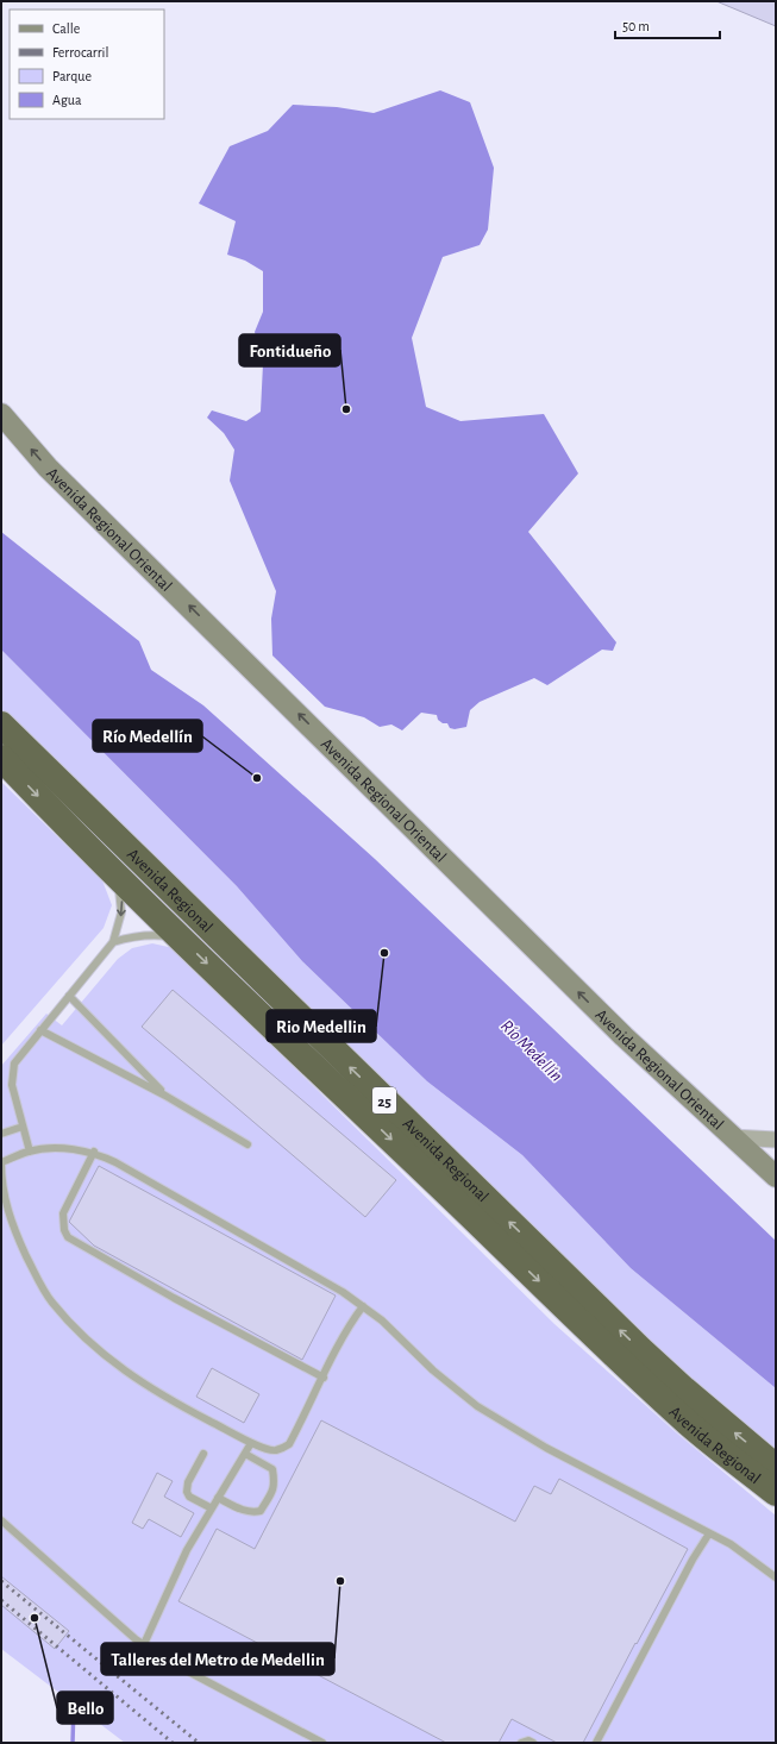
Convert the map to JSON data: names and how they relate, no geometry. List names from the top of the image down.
{
  "streets": {
    "highway": ["Avenida Regional", "25"],
    "main road": ["Avenida Regional Oriental"]
  },
  "one_way": ["Avenida Regional Oriental"],
  "water": ["Río Medellín"],
  "places": [
    "Fontidueño",
    "Río Medellín",
    "Rio Medellin",
    "Talleres del Metro de Medellin",
    "Bello"
  ],
  "legend": [
    "Calle",
    "Ferrocarril",
    "Parque",
    "Agua"
  ],
  "scale_bar": "50 m"
}
